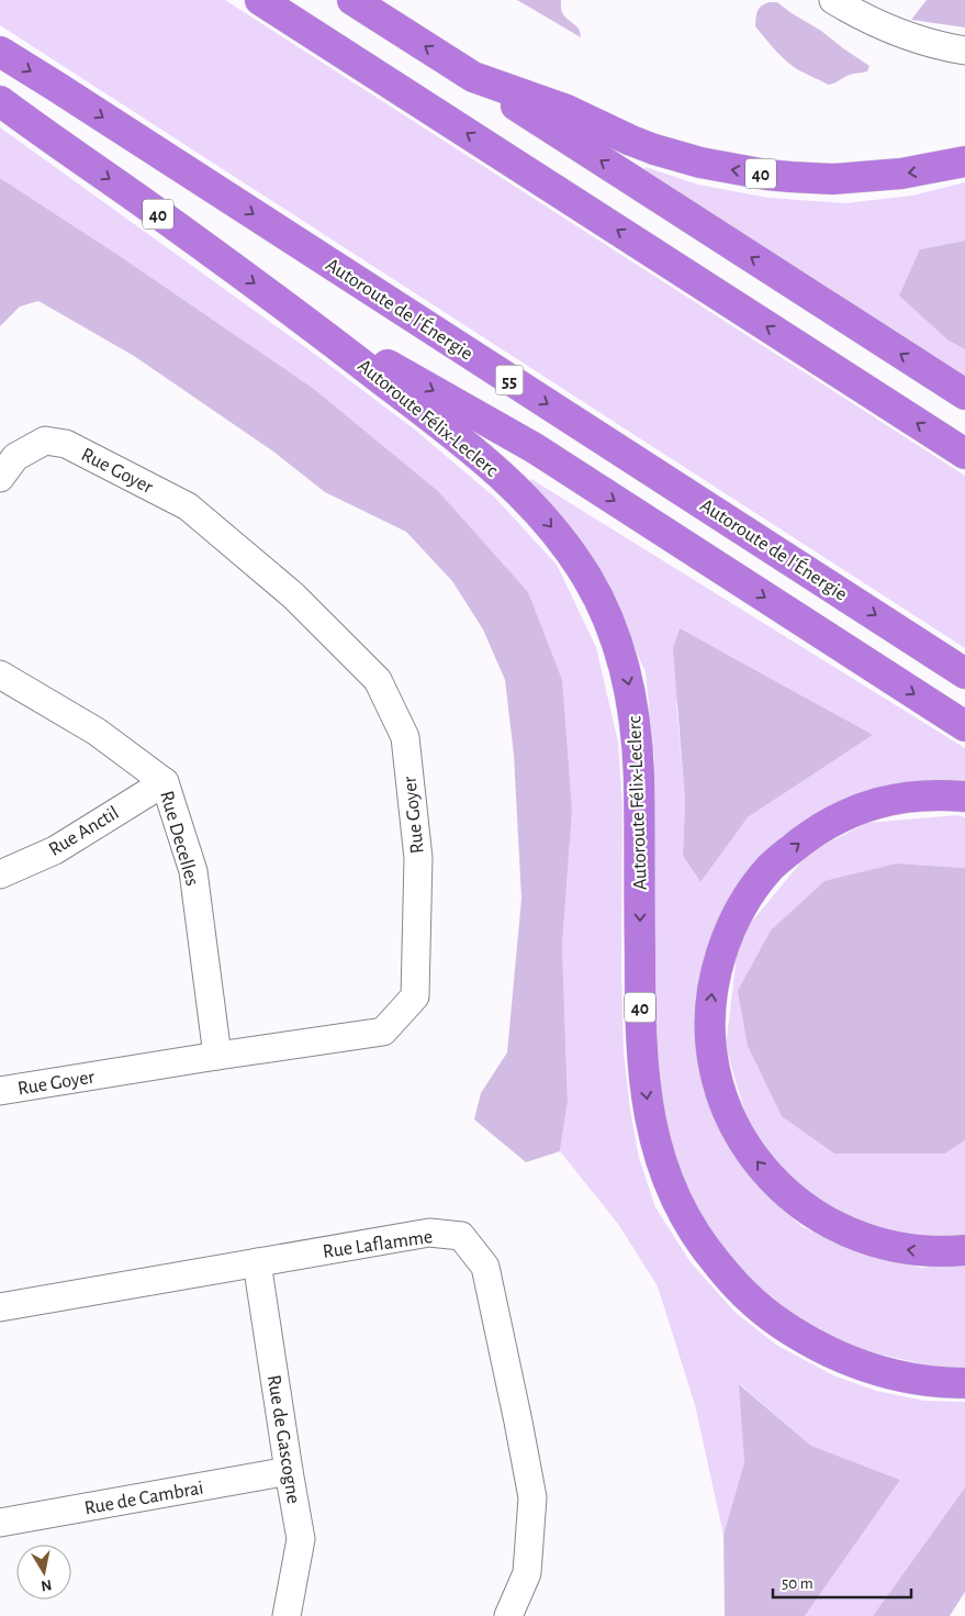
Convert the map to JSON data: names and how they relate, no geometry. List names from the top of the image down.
{
  "streets": {
    "highway": [
      "40",
      "Autoroute de l'Énergie",
      "55",
      "Autoroute Félix-Leclerc"
    ],
    "street": [
      "Rue Goyer",
      "Rue Anctil",
      "Rue Decelles",
      "Rue Laflamme",
      "Rue de Gascogne",
      "Rue de Cambrai"
    ]
  },
  "crossings": [
    ["Rue Goyer", "Rue Decelles"],
    ["Rue Anctil", "Rue Decelles"],
    ["Rue Laflamme", "Rue de Gascogne"],
    ["Rue de Gascogne", "Rue de Cambrai"]
  ],
  "scale_bar": "50 m",
  "north": "bottom"
}
